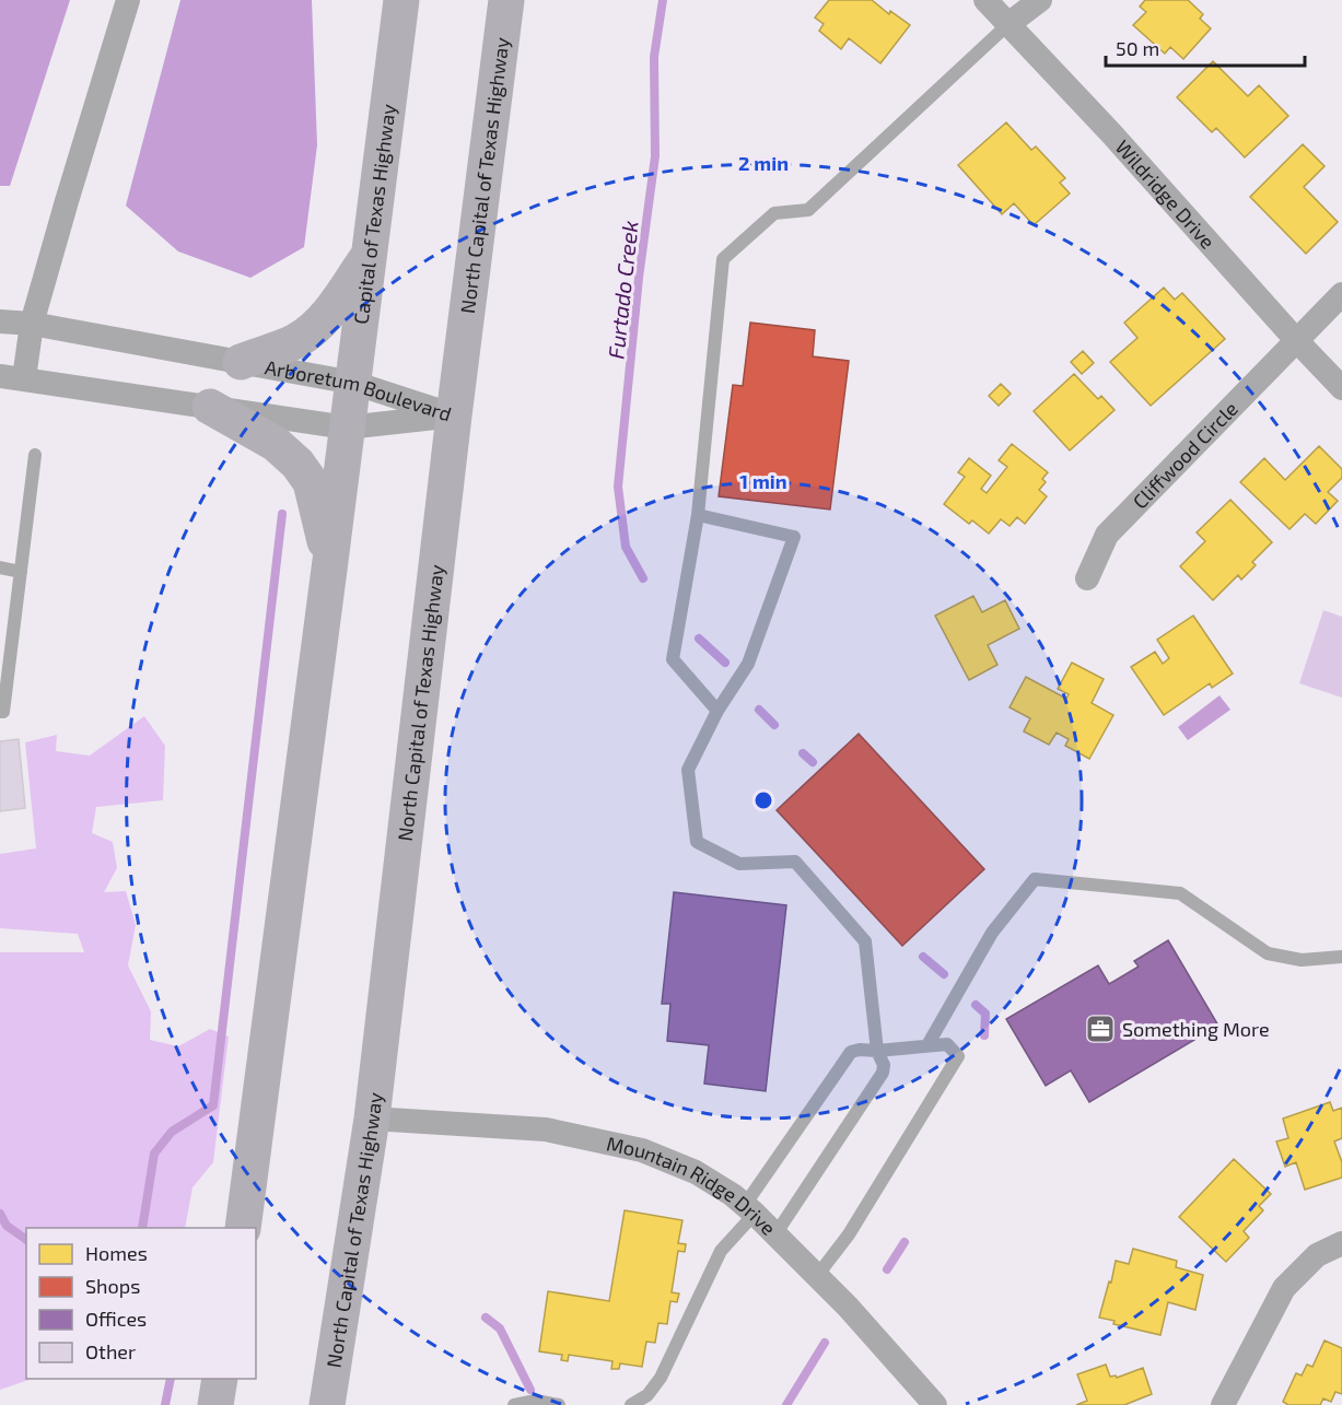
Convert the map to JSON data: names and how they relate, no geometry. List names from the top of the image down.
{
  "streets": {
    "highway": ["North Capital of Texas Highway", "Capital of Texas Highway"],
    "street": [
      "Wildridge Drive",
      "Arboretum Boulevard",
      "Cliffwood Circle",
      "Mountain Ridge Drive"
    ]
  },
  "crossings": [
    ["North Capital of Texas Highway", "Arboretum Boulevard"],
    ["North Capital of Texas Highway", "Mountain Ridge Drive"],
    ["Wildridge Drive", "Cliffwood Circle"],
    ["Capital of Texas Highway", "Arboretum Boulevard"]
  ],
  "water": ["Furtado Creek"],
  "places": {
    "office": ["Something More"]
  },
  "legend": [
    "Homes",
    "Shops",
    "Offices",
    "Other"
  ],
  "scale_bar": "50 m",
  "rings": ["2 min", "1 min"]
}
